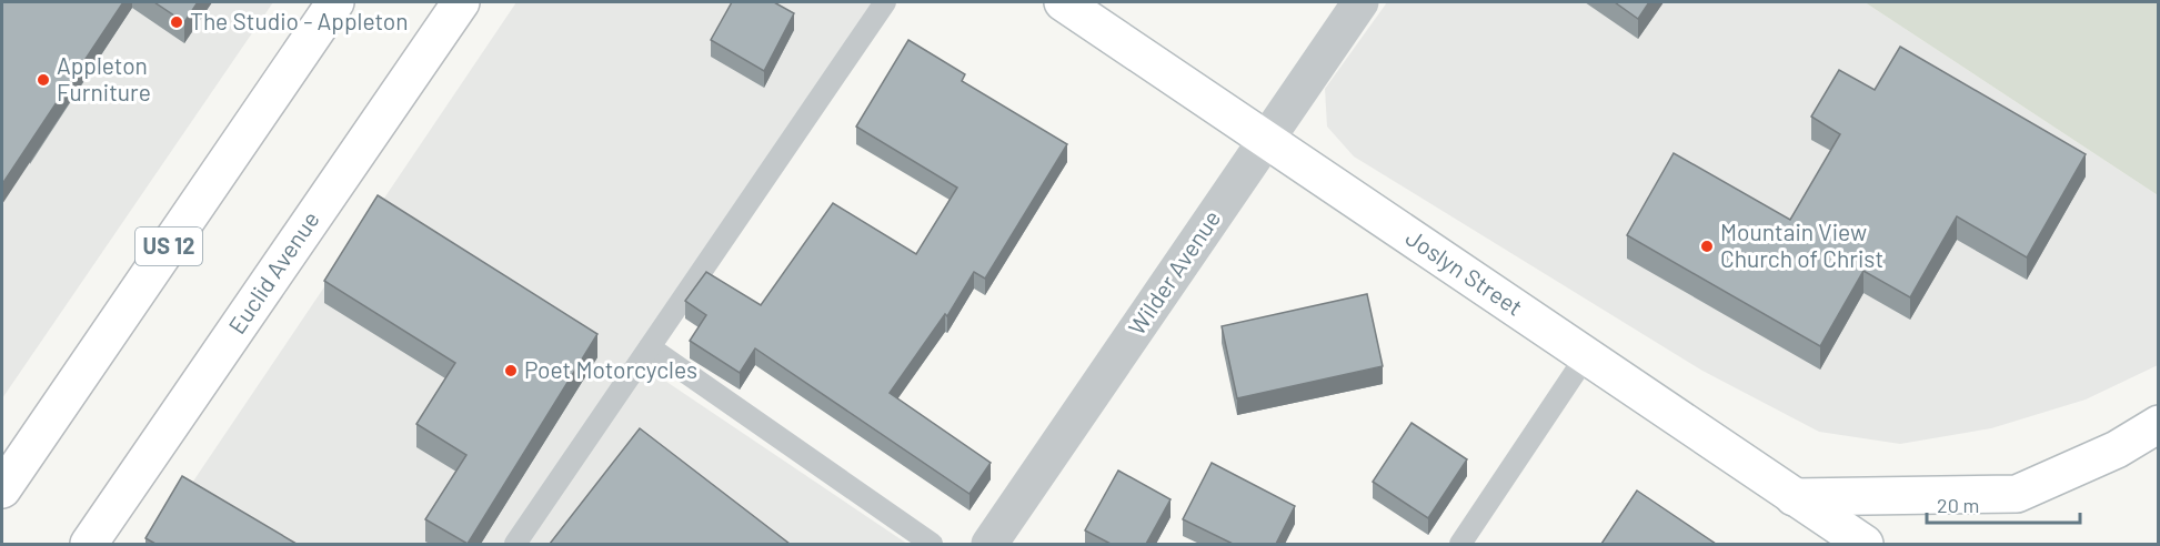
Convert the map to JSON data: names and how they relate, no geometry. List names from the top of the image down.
{
  "streets": {
    "main road": ["US 12", "Euclid Avenue", "Joslyn Street"],
    "street": ["Wilder Avenue"]
  },
  "crossings": [
    ["Wilder Avenue", "Joslyn Street"]
  ],
  "places": [
    "The Studio - Appleton",
    "Appleton Furniture",
    "Mountain View Church of Christ",
    "Poet Motorcycles"
  ],
  "scale_bar": "20 m"
}
